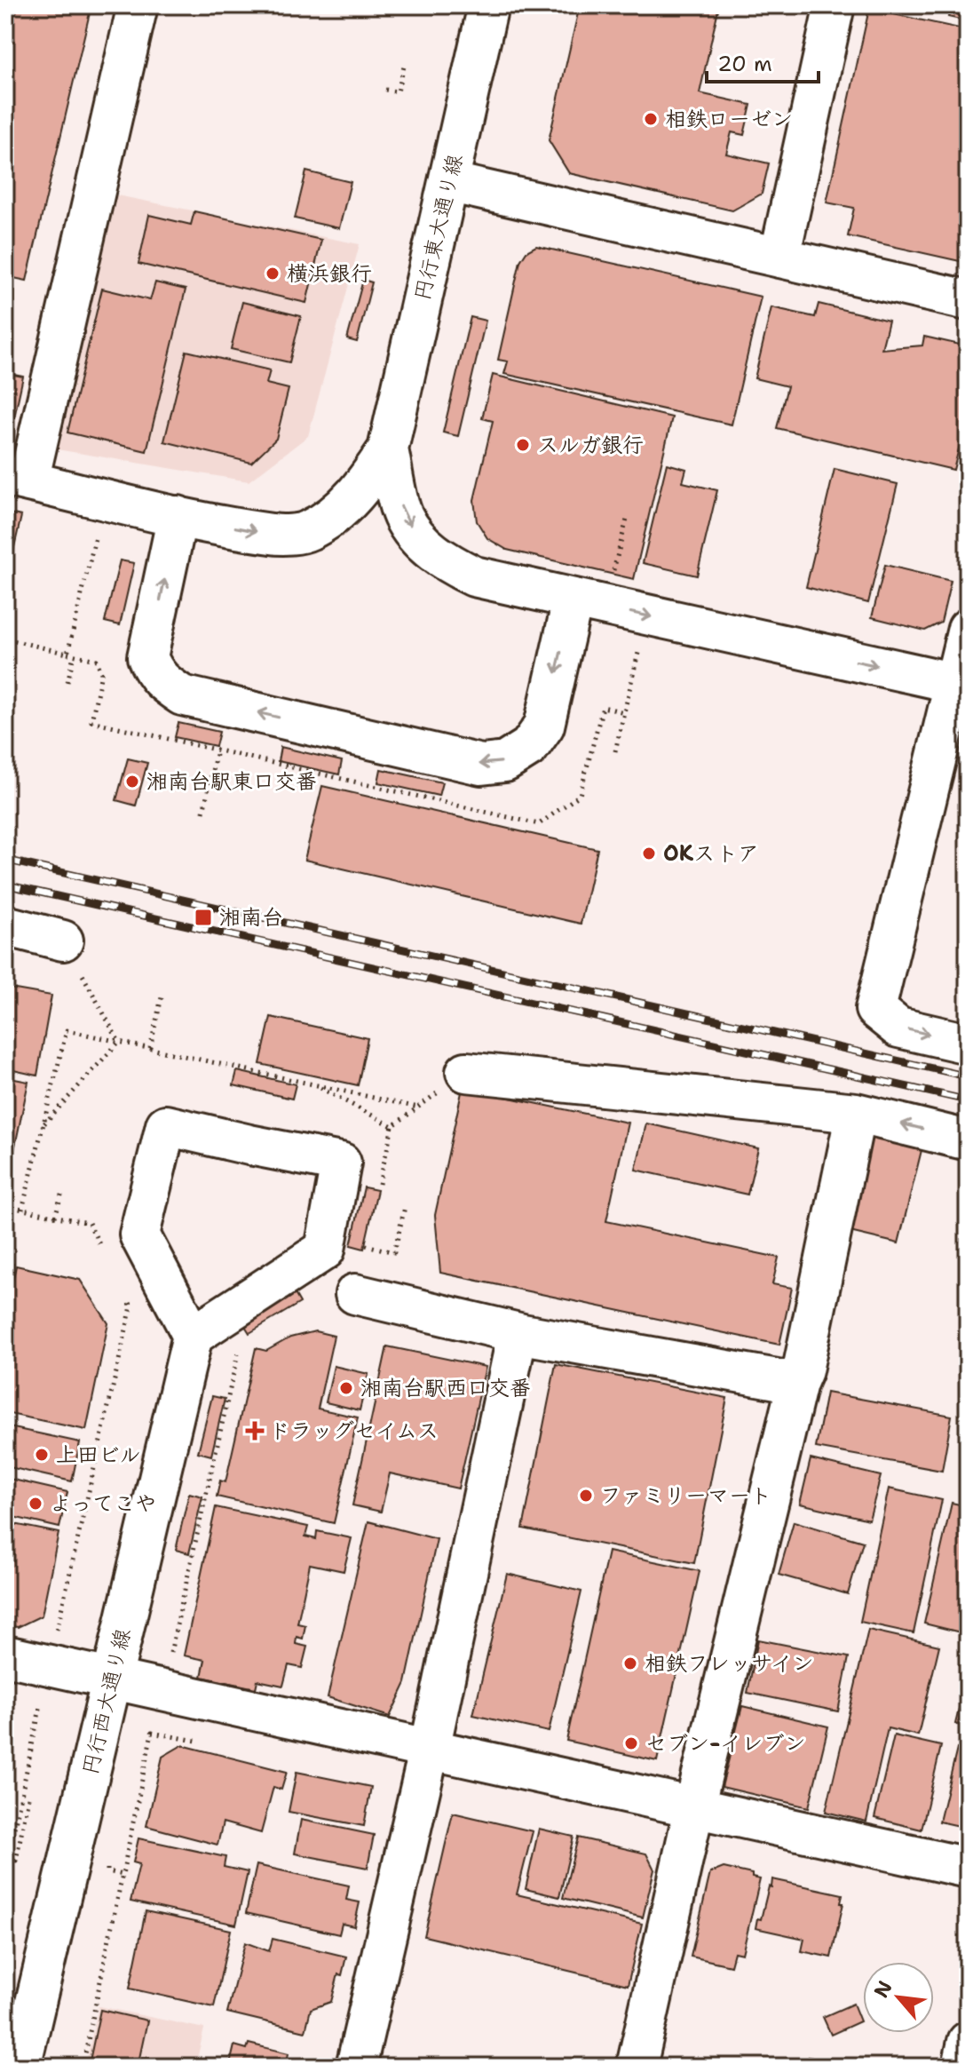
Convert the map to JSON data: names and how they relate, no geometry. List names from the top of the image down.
{
  "streets": {
    "street": ["円行東大通り線", "円行西大通り線"]
  },
  "places": {
    "other": [
      "相鉄ローゼン",
      "横浜銀行",
      "スルガ銀行",
      "湘南台駅東口交番",
      "OKストア",
      "湘南台駅西口交番",
      "上田ビル",
      "ファミリーマート",
      "よってこや",
      "相鉄フレッサイン",
      "セブン-イレブン"
    ],
    "transit": ["湘南台"],
    "health": ["ドラッグセイムス"]
  },
  "scale_bar": "20 m",
  "north": "top left"
}
